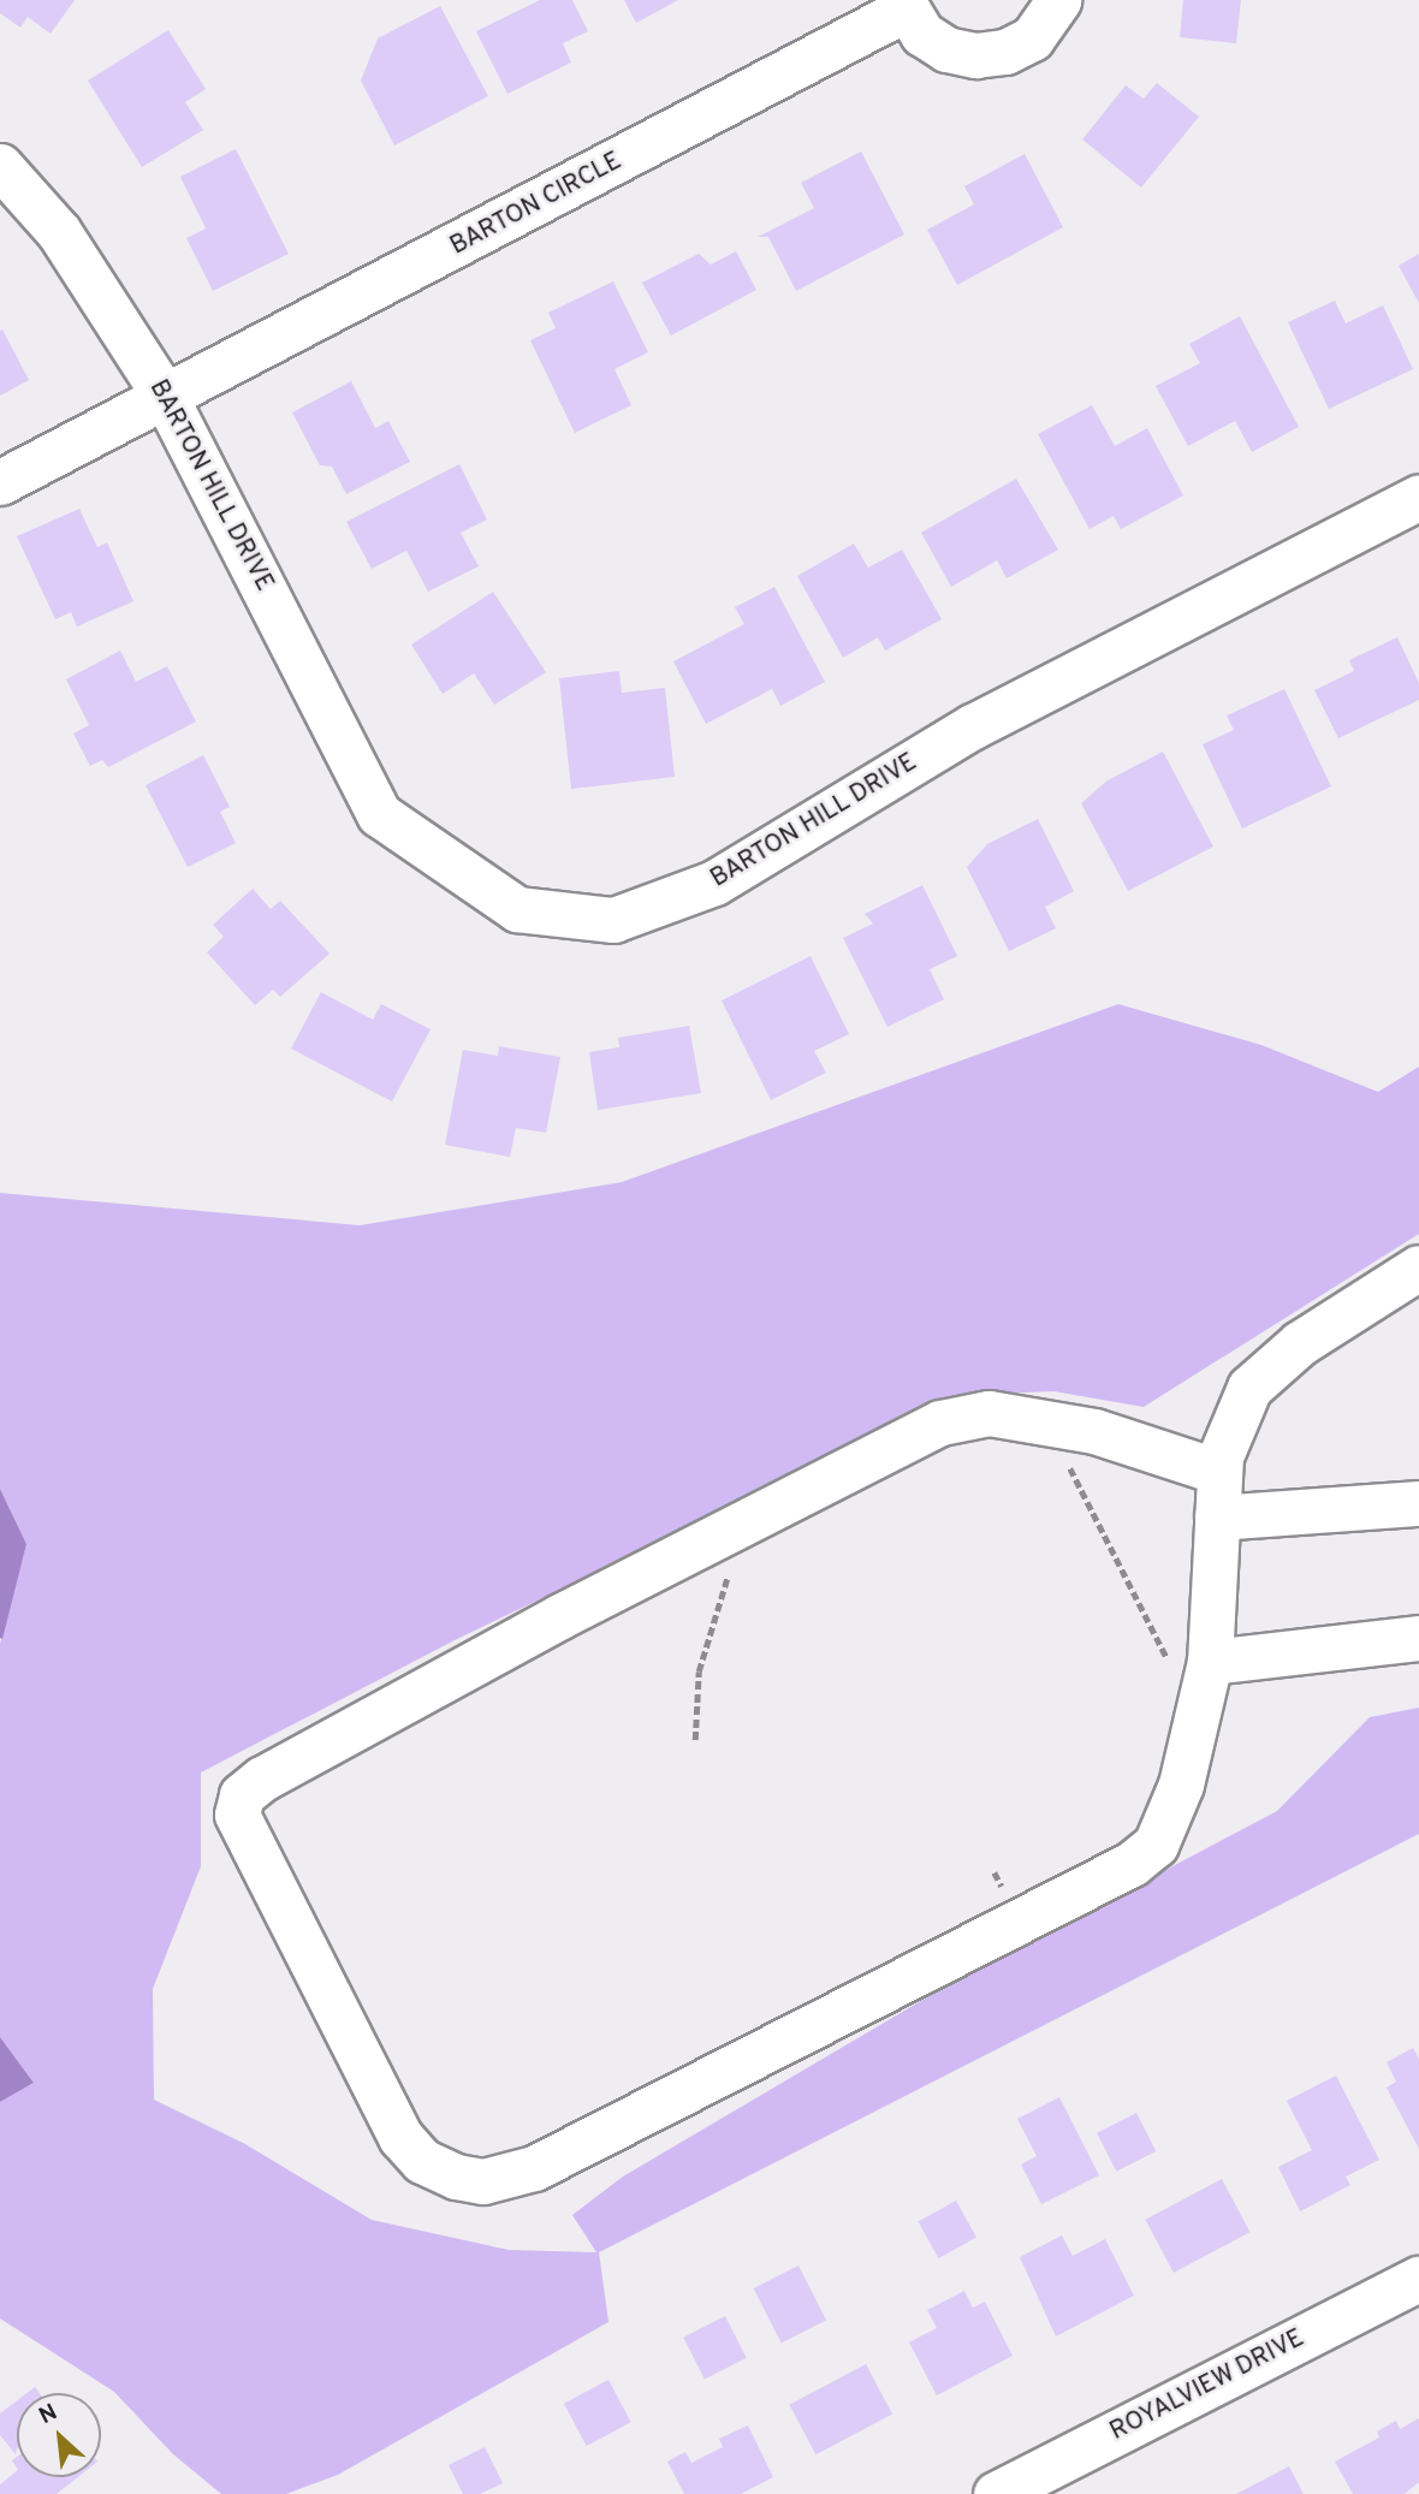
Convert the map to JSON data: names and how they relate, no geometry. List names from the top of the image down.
{
  "streets": {
    "street": ["BARTON CIRCLE", "BARTON HILL DRIVE", "ROYALVIEW DRIVE"]
  },
  "crossings": [
    ["BARTON CIRCLE", "BARTON HILL DRIVE"]
  ],
  "north": "top left"
}
